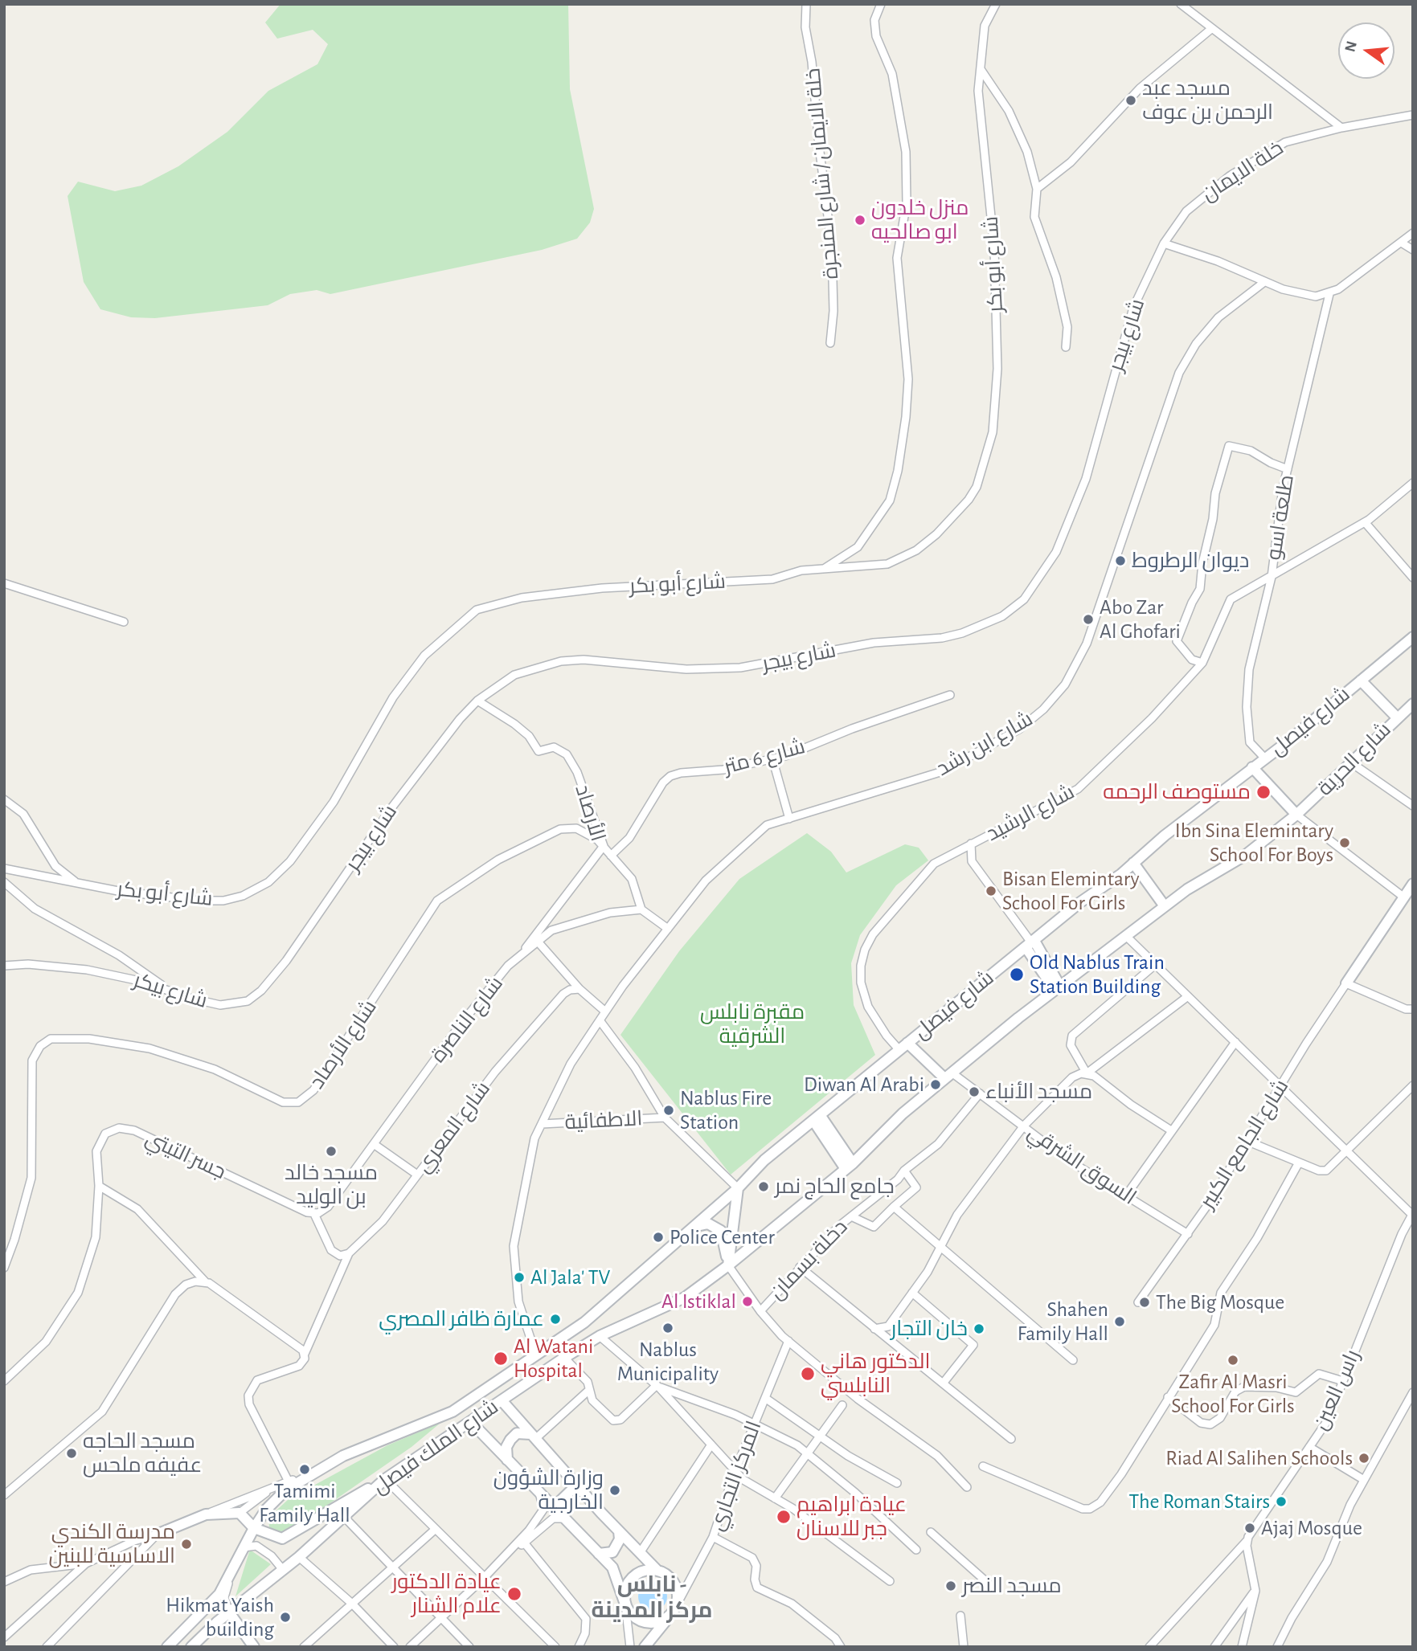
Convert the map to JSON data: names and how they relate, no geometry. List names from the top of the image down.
{
  "streets": {
    "main road": ["شارع فيصل", "شارع الحرية", "شارع الملك فيصل"],
    "street": [
      "خلة الايمان",
      "خلة الايمان / شارع المنجرة",
      "شارع أبو بكر",
      "شارع بيجر",
      "طلعة اسو",
      "شارع ابن رشد",
      "شارع 6 متر",
      "الأرصاد",
      "شارع الرشيد",
      "شارع بيكر",
      "شارع الناصرة",
      "شارع الأرصاد",
      "الاطفائية",
      "شارع المعري",
      "شارع الجامع الكبير",
      "جسر التيتي",
      "السوق الشرقي",
      "دخلة بسمان",
      "راس العين",
      "المركز التجاري"
    ]
  },
  "crossings": [
    ["خلة الايمان", "شارع بيجر"],
    ["شارع بيجر", "الأرصاد"],
    ["شارع بيجر", "شارع بيكر"],
    ["طلعة اسو", "شارع فيصل"],
    ["طلعة اسو", "شارع الرشيد"],
    ["شارع فيصل", "شارع ابن رشد"],
    ["شارع فيصل", "شارع الرشيد"],
    ["شارع ابن رشد", "الاطفائية"],
    ["شارع 6 متر", "شارع الأرصاد"],
    ["شارع الحرية", "السوق الشرقي"],
    ["شارع الحرية", "شارع الملك فيصل"],
    ["الأرصاد", "شارع الناصرة"],
    ["الأرصاد", "شارع الأرصاد"],
    ["شارع الناصرة", "شارع الأرصاد"],
    ["شارع الناصرة", "جسر التيتي"],
    ["شارع الجامع الكبير", "السوق الشرقي"],
    ["السوق الشرقي", "دخلة بسمان"],
    ["السوق الشرقي", "شارع الملك فيصل"]
  ],
  "districts": ["نابلس - مركز المدينة"],
  "parks": ["مقبرة نابلس الشرقية"],
  "places": [
    "مسجد عبد الرحمن بن عوف",
    "منزل خلدون ابو صالحيه",
    "ديوان الرطروط",
    "Abo Zar Al Ghofari",
    "مستوصف الرحمه",
    "Ibn Sina Elemintary School For Boys",
    "Bisan Elemintary School For Girls",
    "Old Nablus Train Station Building",
    "Diwan Al Arabi",
    "مسجد الأنباء",
    "Nablus Fire Station",
    "مسجد خالد بن الوليد",
    "جامع الحاج نمر",
    "Police Center",
    "Al Jala' TV",
    "Al Istiklal",
    "The Big Mosque",
    "عمارة ظافر المصري",
    "Shahen Family Hall",
    "Nablus Municipality",
    "خان التجار",
    "Al Watani Hospital",
    "Zafir Al Masri School For Girls",
    "الدكتور هاني النابلسي",
    "مسجد الحاجه عفيفه ملحس",
    "Riad Al Salihen Schools",
    "Tamimi Family Hall",
    "وزارة الشؤون الخارجية",
    "The Roman Stairs",
    "عيادة ابراهيم جبر للاسنان",
    "Ajaj Mosque",
    "مدرسة الكندي الاساسية للبنين",
    "مسجد النصر",
    "عيادة الدكتور علام الشنار",
    "Hikmat Yaish building"
  ],
  "north": "left"
}
